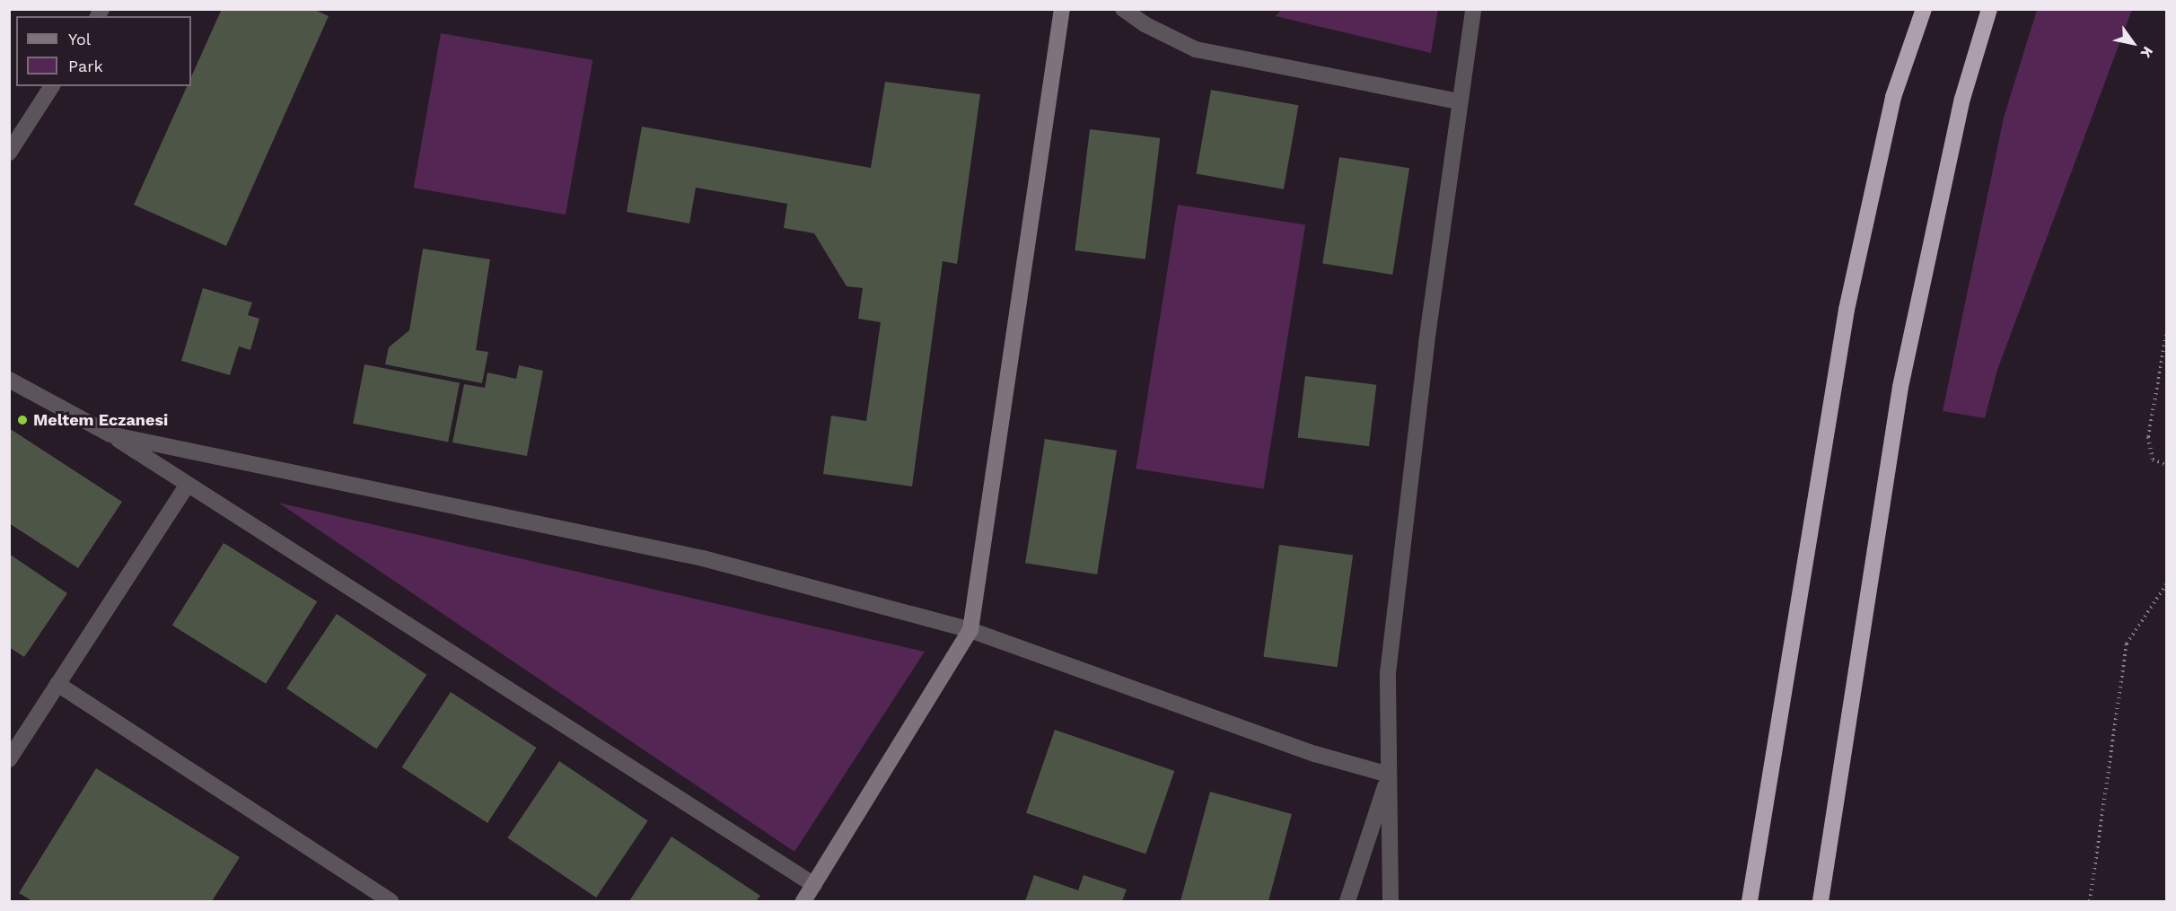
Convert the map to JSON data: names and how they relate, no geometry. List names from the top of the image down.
{
  "places": ["Meltem Eczanesi"],
  "legend": ["Yol", "Park"],
  "north": "bottom right"
}
